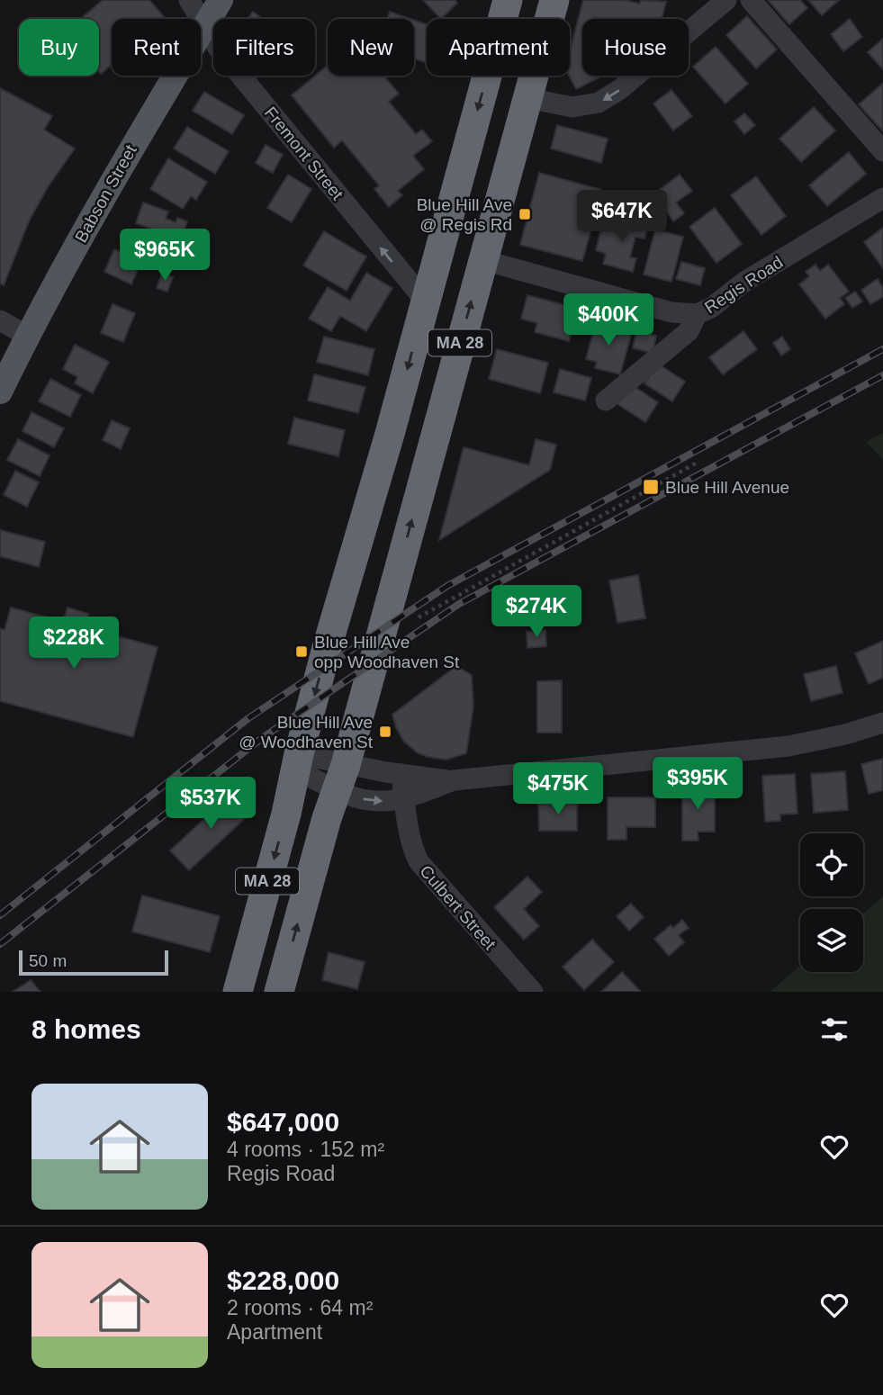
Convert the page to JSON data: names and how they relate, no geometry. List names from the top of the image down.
{
  "streets": {
    "highway": ["MA 28"],
    "main road": ["Babson Street"],
    "street": ["Fremont Street", "Regis Road", "Culbert Street"]
  },
  "crossings": [
    ["Fremont Street", "Babson Street"],
    ["Fremont Street", "MA 28"],
    ["Regis Road", "MA 28"]
  ],
  "one_way": ["Fremont Street"],
  "places": {
    "transit": [
      "Blue Hill Ave @ Regis Rd",
      "Blue Hill Avenue",
      "Blue Hill Ave opp Woodhaven St",
      "Blue Hill Ave @ Woodhaven St"
    ]
  },
  "scale_bar": "50 m",
  "page": {
    "chip": [
      "Buy",
      "Rent",
      "Filters",
      "New",
      "Apartment",
      "House"
    ],
    "price": [
      "$647K",
      "$965K",
      "$400K",
      "$274K",
      "$228K",
      "$395K",
      "$475K",
      "$537K"
    ],
    "scale": "50 m",
    "heading": "8 homes",
    "list": [
      {
        "name": "$647,000",
        "note": "4 rooms · 152 m² · Regis Road"
      },
      {
        "name": "$228,000",
        "note": "2 rooms · 64 m² · Apartment"
      }
    ]
  }
}
